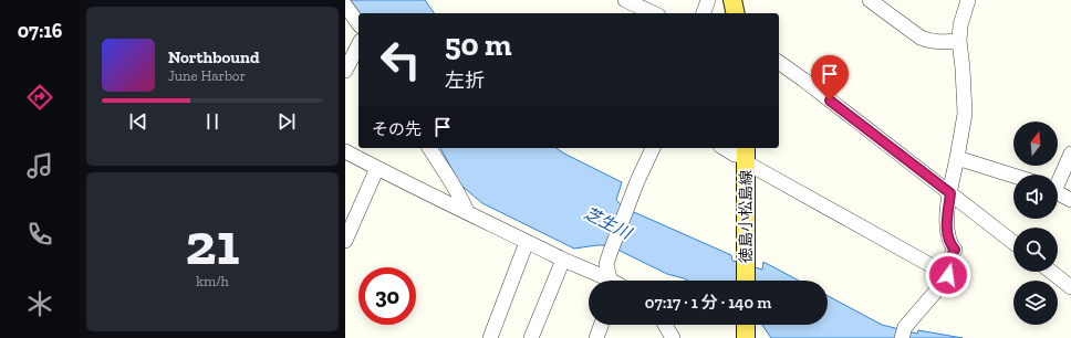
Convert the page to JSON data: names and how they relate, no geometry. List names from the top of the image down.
{
  "streets": {
    "main road": ["徳島小松島線"]
  },
  "water": ["芝生川"],
  "north": "top",
  "page": {
    "tabs": "07:16",
    "turn": ["50 m", "左折"],
    "song": ["Northbound", "June Harbor"],
    "then": "その先",
    "tile": ["21", "km/h"],
    "limit": "30",
    "trip": "07:17 · 1 分 · 140 m"
  }
}
